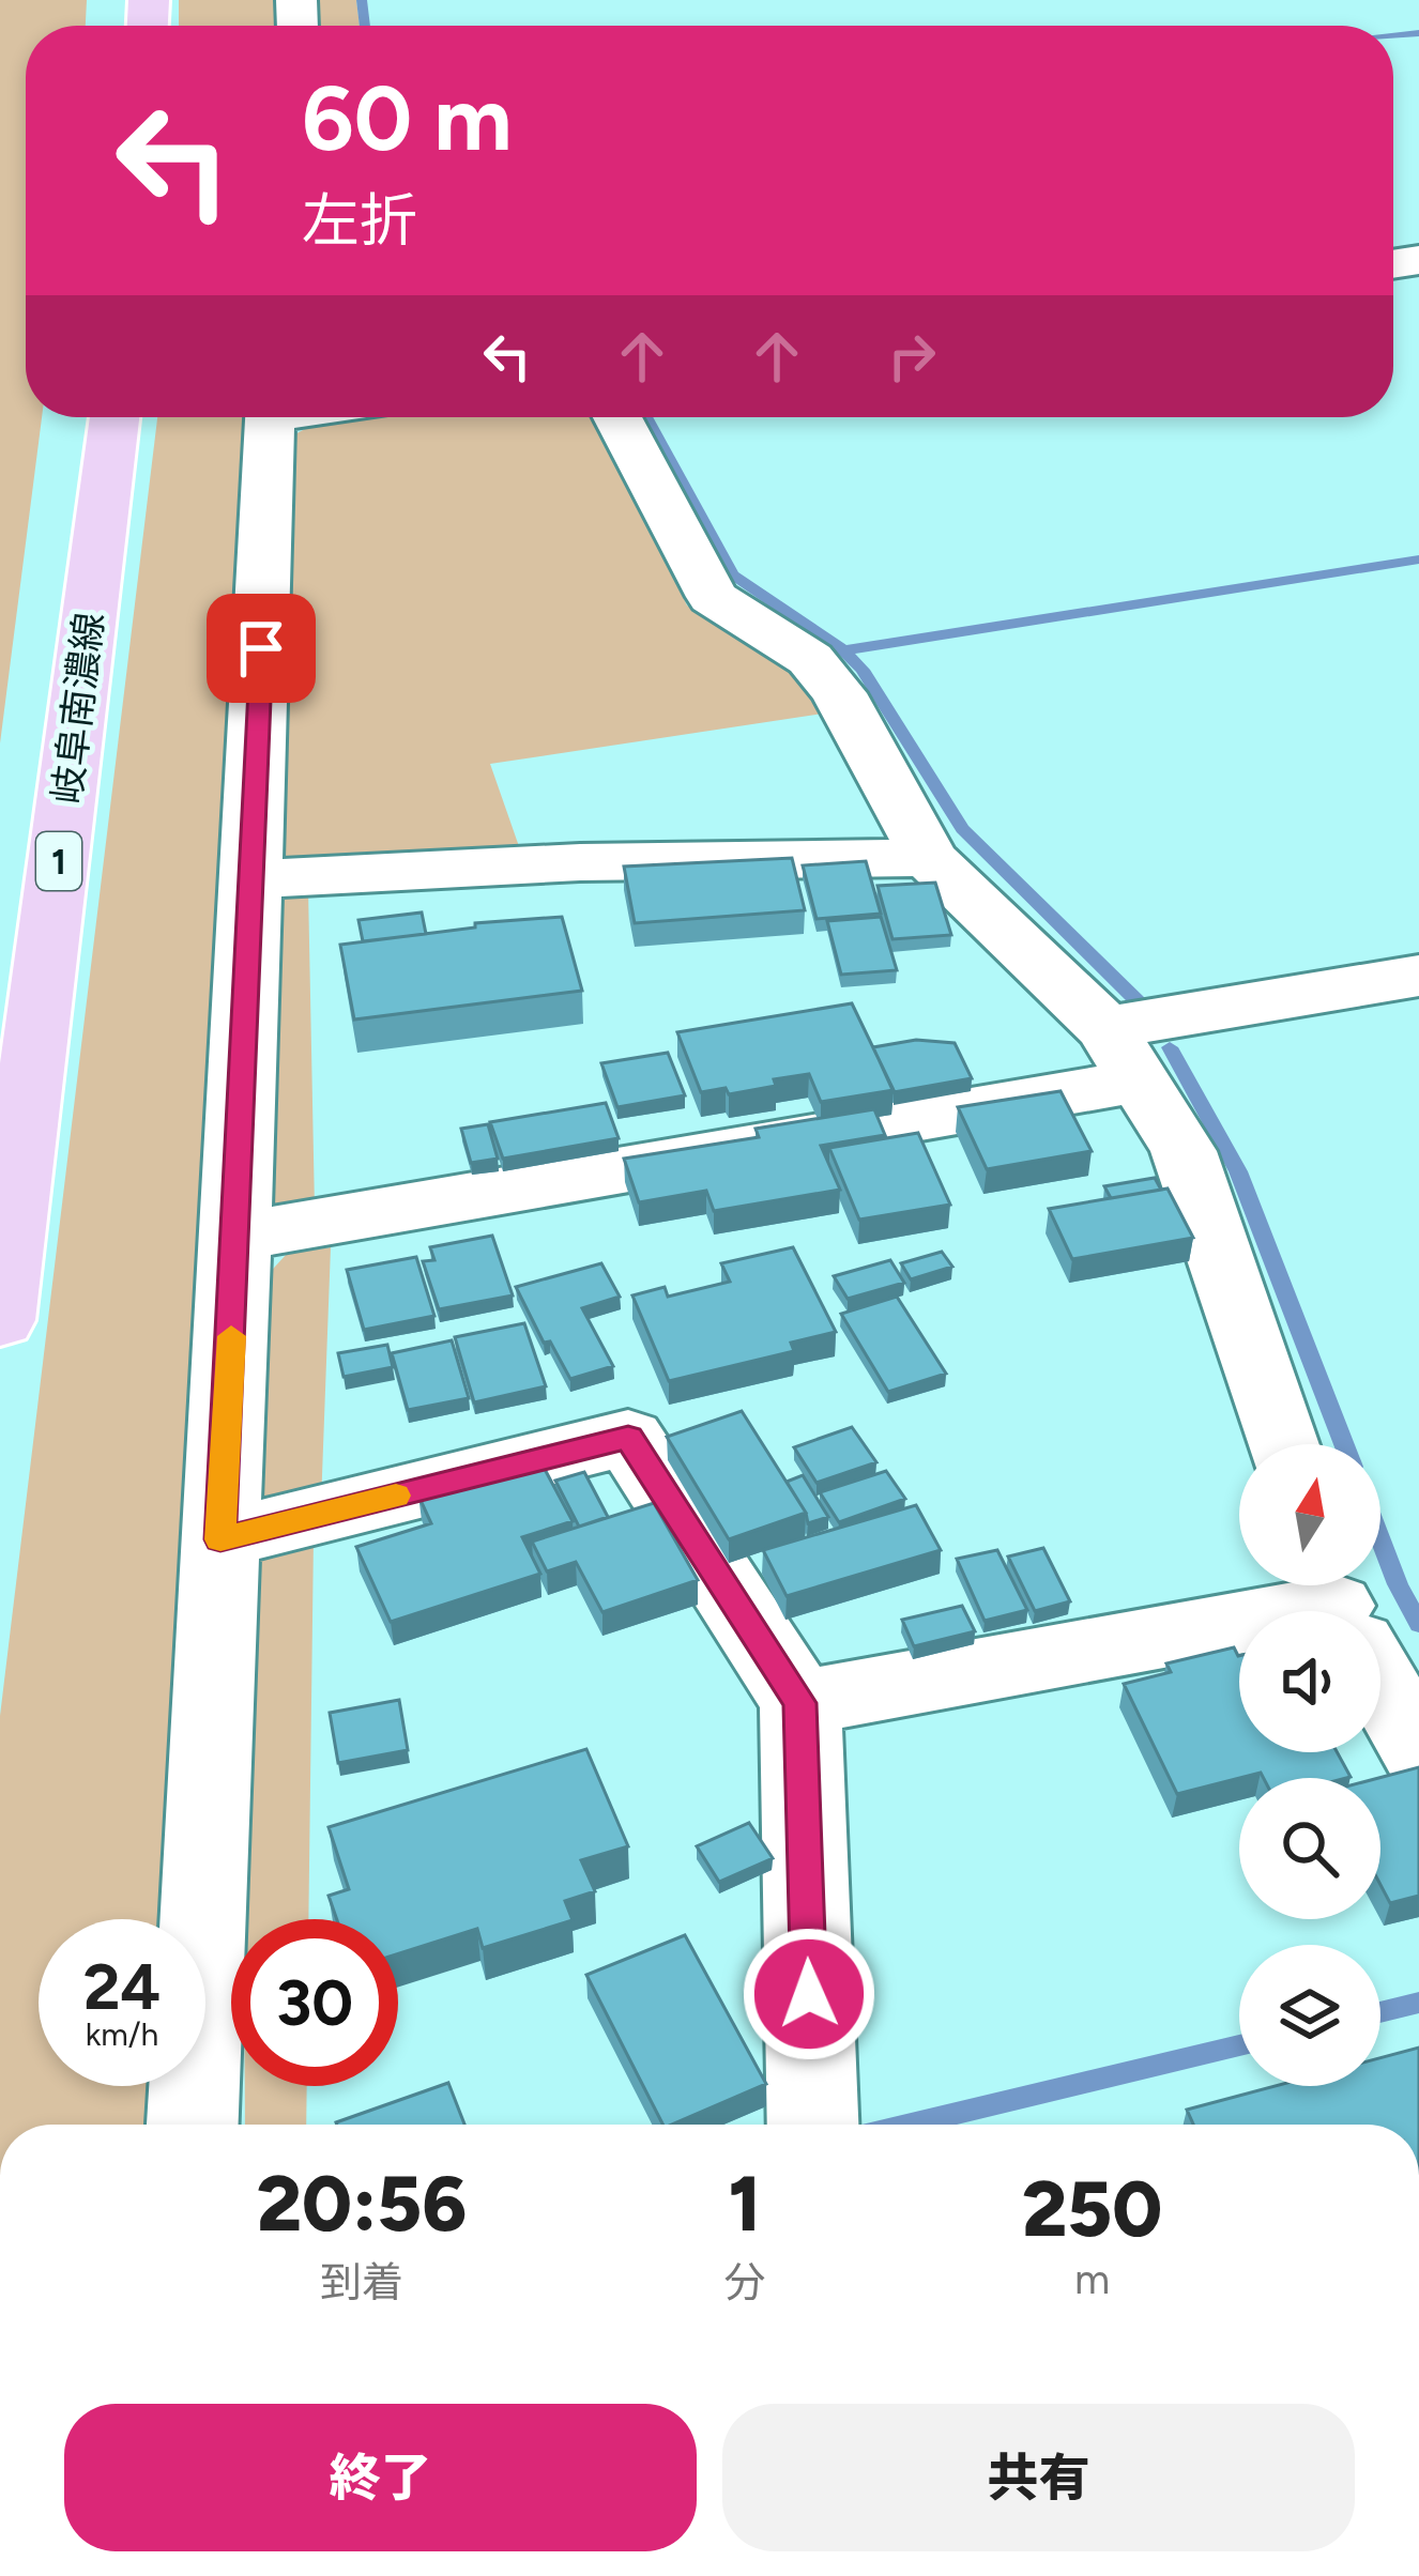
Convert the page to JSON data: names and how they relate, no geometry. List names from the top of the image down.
{
  "streets": {
    "main road": ["岐阜南濃線", "1"]
  },
  "north": "top",
  "page": {
    "turn": ["60 m", "左折"],
    "speed": "24 km/h",
    "limit": "30",
    "eta": [
      "20:56",
      "到着",
      "1",
      "分",
      "250",
      "m"
    ],
    "buttons": ["終了", "共有"]
  }
}
